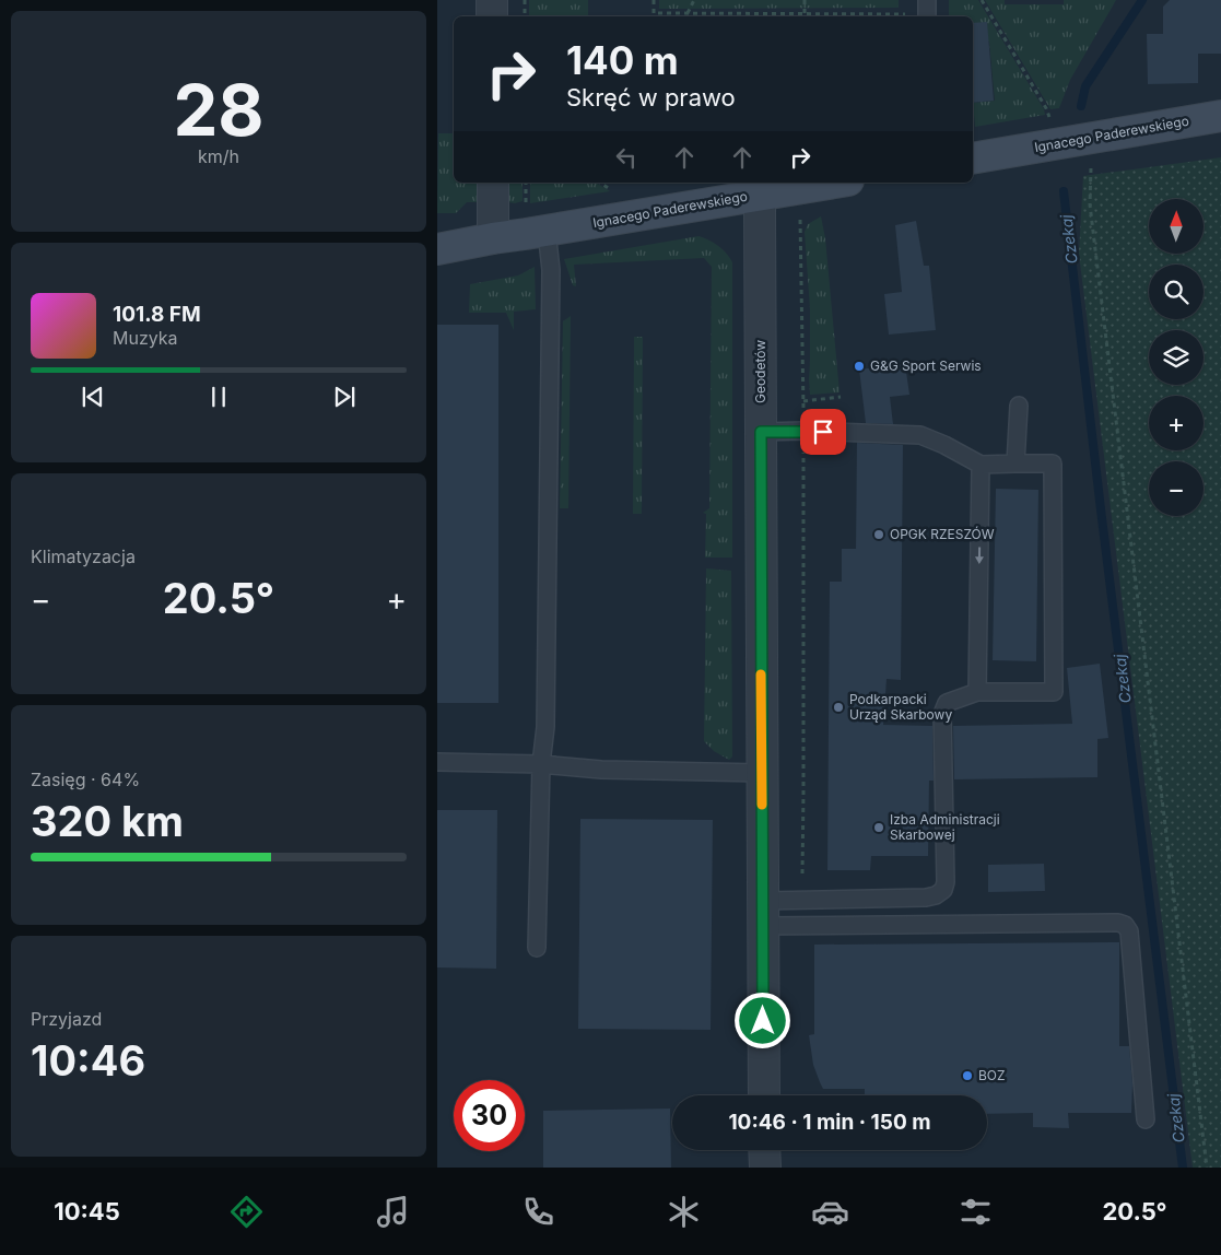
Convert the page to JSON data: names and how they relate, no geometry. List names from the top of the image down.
{
  "streets": {
    "street": ["Ignacego Paderewskiego", "Geodetów"]
  },
  "crossings": [
    ["Ignacego Paderewskiego", "Geodetów"]
  ],
  "water": ["Czekaj"],
  "places": [
    "G&G Sport Serwis",
    "OPGK RZESZÓW",
    "Podkarpacki Urząd Skarbowy",
    "Izba Administracji Skarbowej",
    "BOZ"
  ],
  "north": "top",
  "page": {
    "tile": [
      ["28", "km/h"],
      "Klimatyzacja",
      ["Zasięg · 64%", "320 km"],
      ["Przyjazd", "10:46"]
    ],
    "turn": ["140 m", "Skręć w prawo"],
    "map_buttons": ["+", "−"],
    "song": ["101.8 FM", "Muzyka"],
    "heat": ["−", "20.5°", "+"],
    "limit": "30",
    "trip": "10:46 · 1 min · 150 m",
    "tabs": ["10:45", "20.5°"]
  }
}
